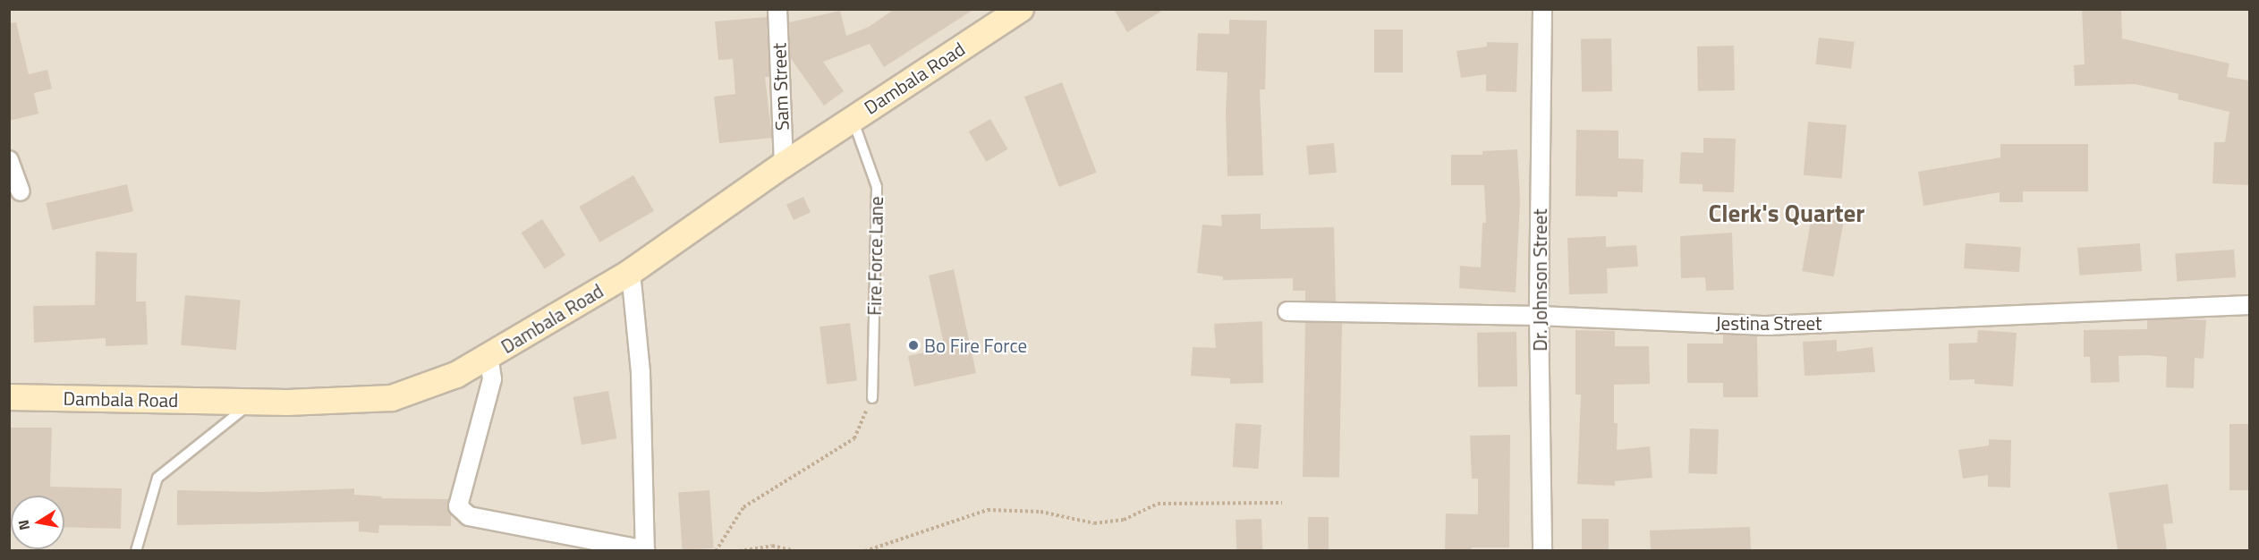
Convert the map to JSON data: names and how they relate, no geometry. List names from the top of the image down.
{
  "streets": {
    "street": [
      "Dambala Road",
      "Sam Street",
      "Dr. Johnson Street",
      "Jestina Street"
    ],
    "lane": ["Fire Force Lane"]
  },
  "crossings": [
    ["Dambala Road", "Sam Street"],
    ["Dambala Road", "Fire Force Lane"],
    ["Dr. Johnson Street", "Jestina Street"]
  ],
  "districts": ["Clerk's Quarter"],
  "places": ["Bo Fire Force"],
  "north": "left"
}
